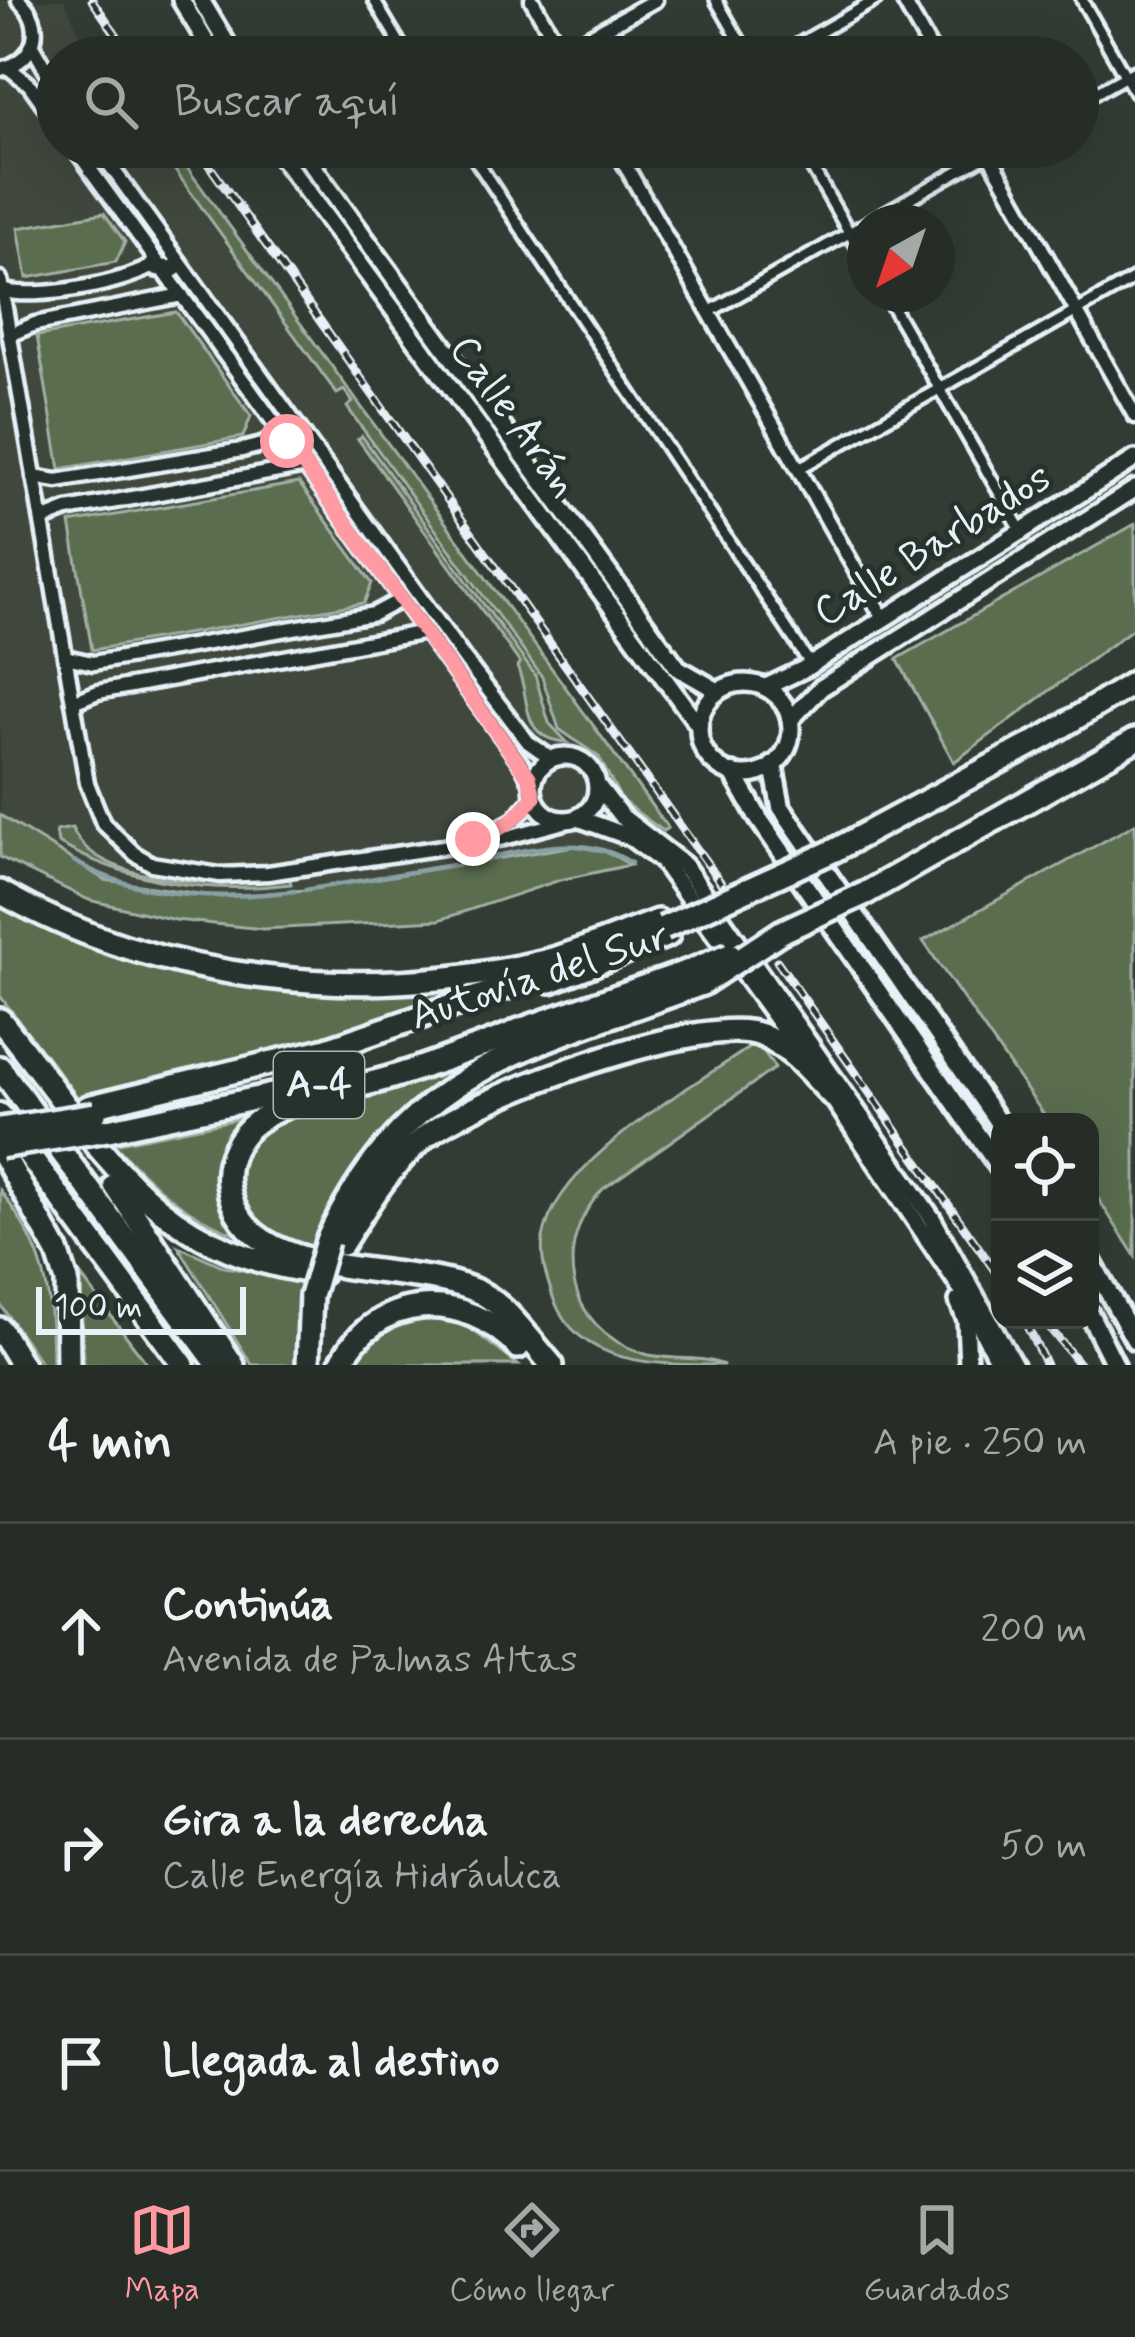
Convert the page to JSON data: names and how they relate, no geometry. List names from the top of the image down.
{
  "streets": {
    "highway": ["Autovía del Sur", "A-4"],
    "street": ["Calle Arán", "Calle Barbados"]
  },
  "crossings": [
    ["Calle Arán", "Calle Barbados"],
    ["Autovía del Sur", "A-4"]
  ],
  "scale_bar": "100 m",
  "north": "bottom left",
  "page": {
    "search": "Buscar aquí",
    "scale": "100 m",
    "heading": ["4 min", "A pie · 250 m"],
    "list": [
      ["Continúa", "Avenida de Palmas Altas", "200 m"],
      ["Gira a la derecha", "Calle Energía Hidráulica", "50 m"],
      "Llegada al destino"
    ],
    "nav": ["Mapa", "Cómo llegar", "Guardados"]
  }
}
